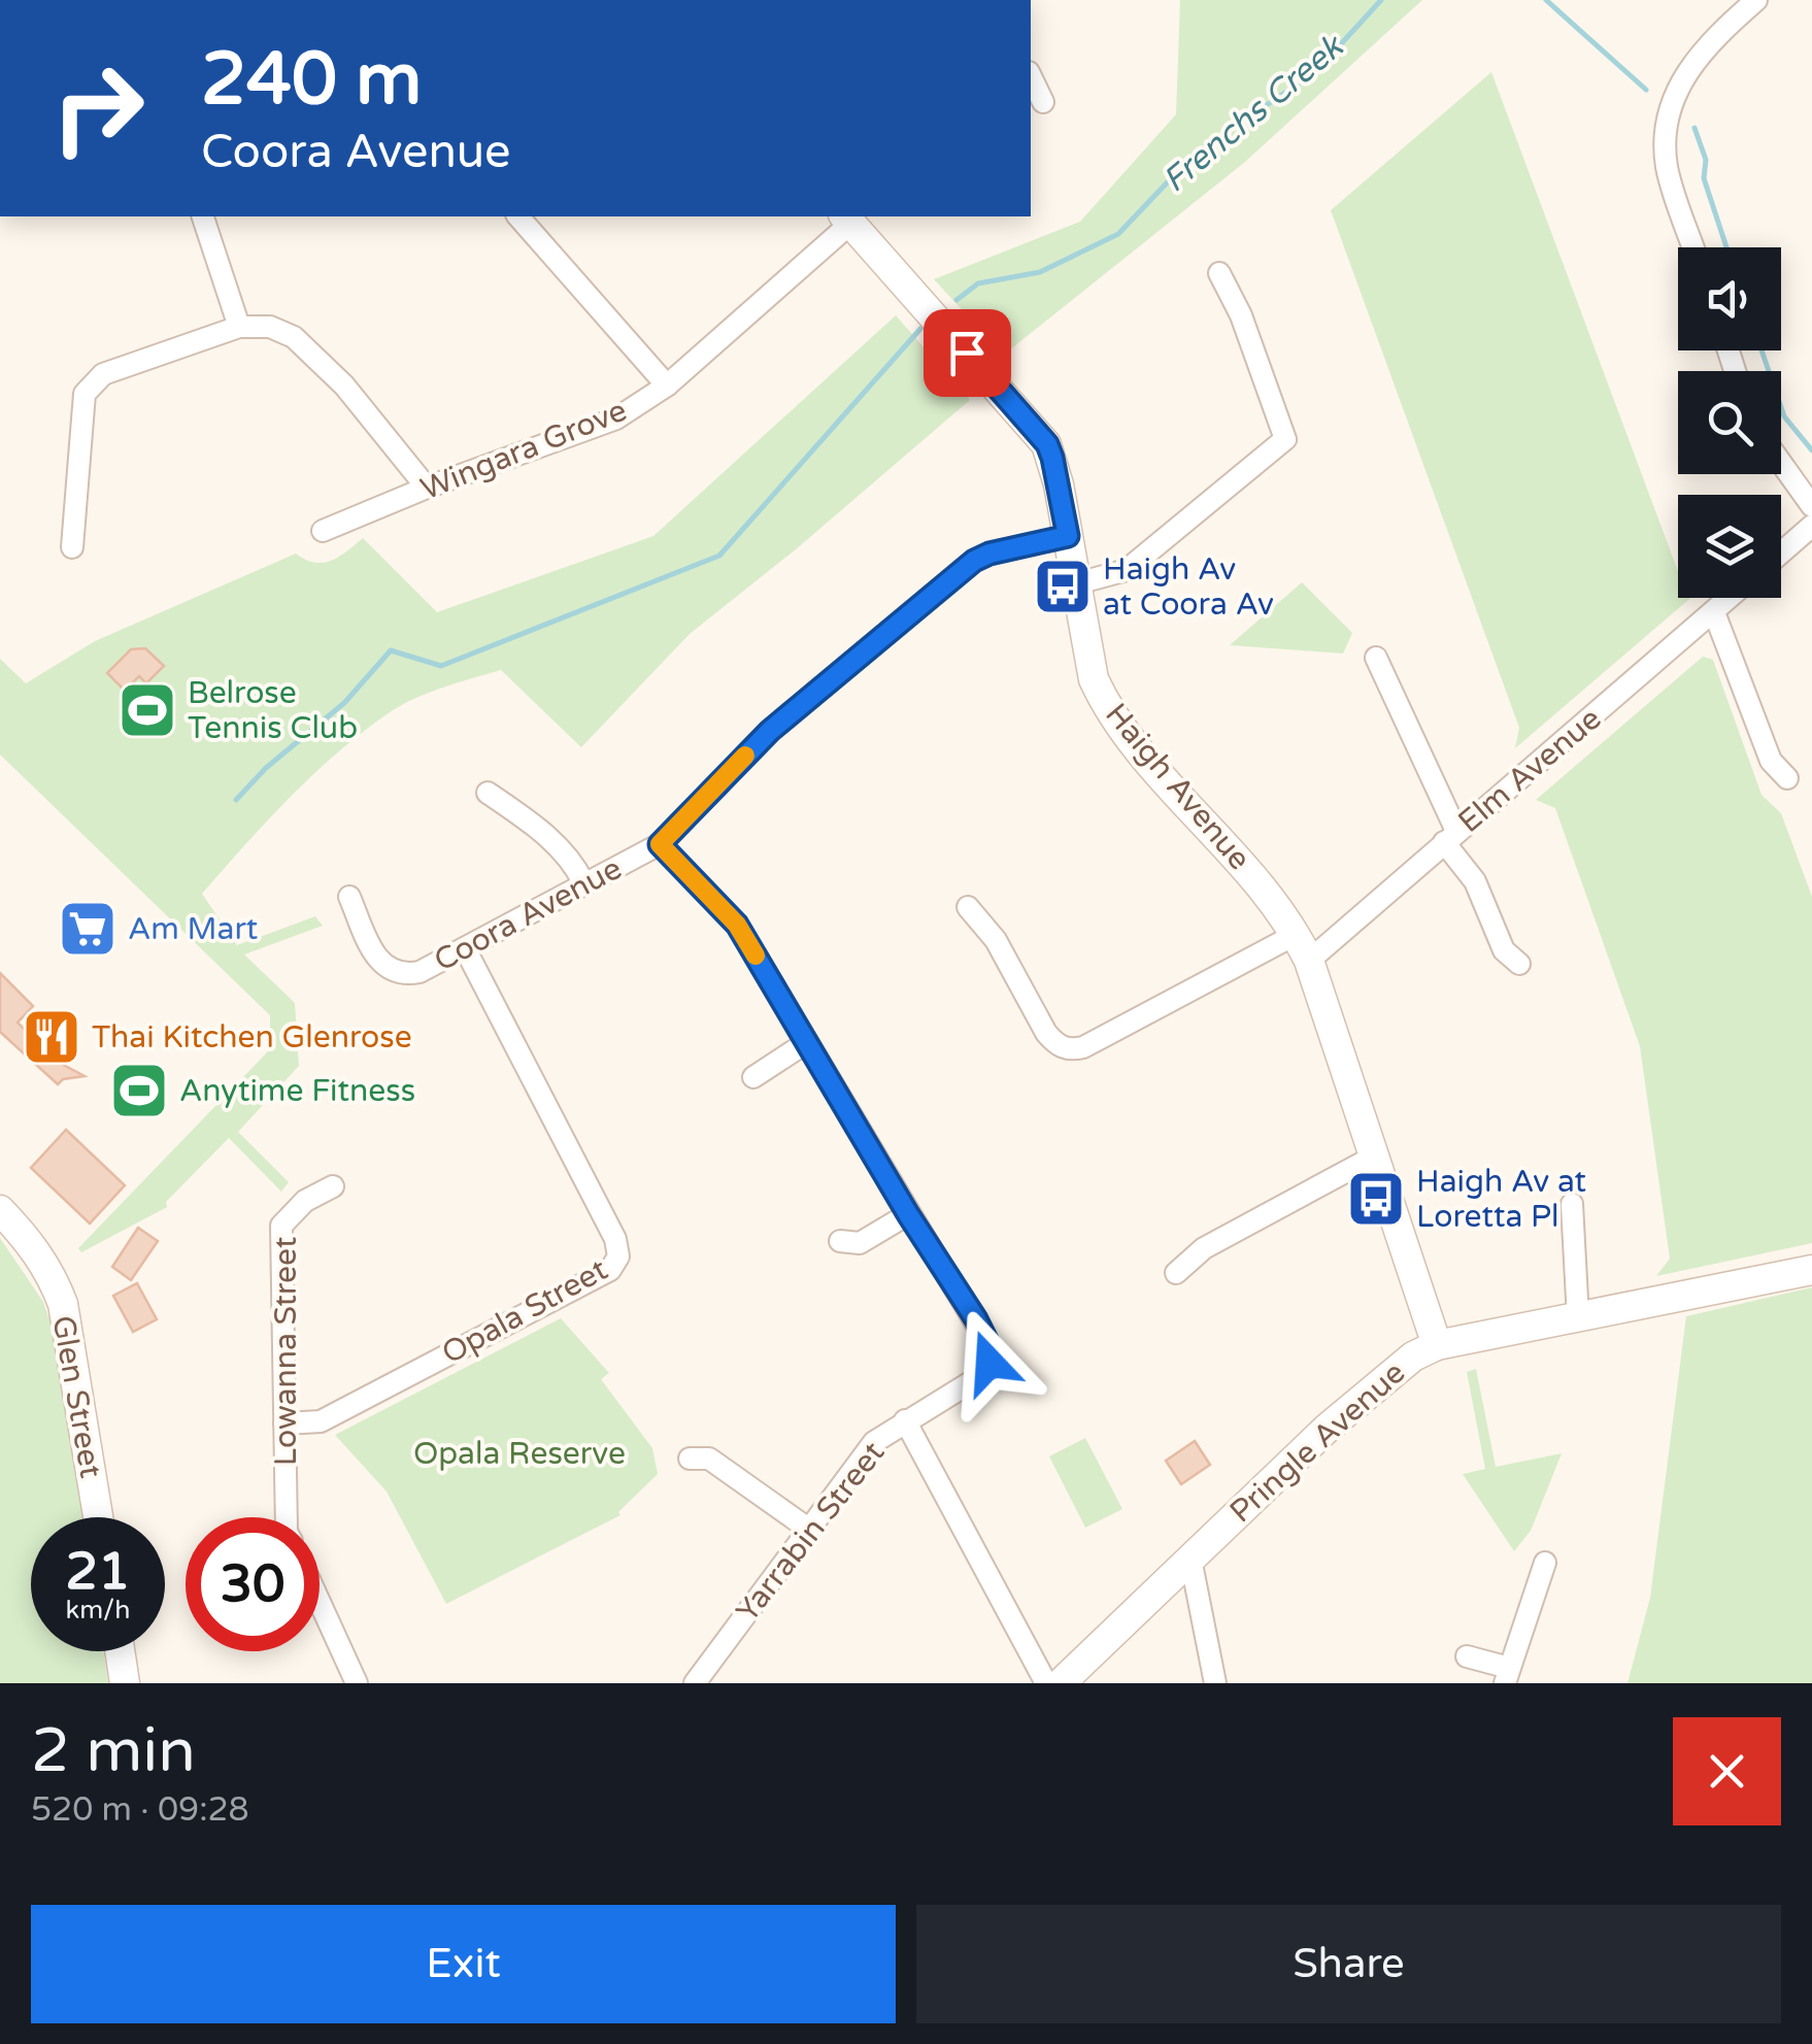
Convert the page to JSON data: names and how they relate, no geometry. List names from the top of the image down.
{
  "streets": {
    "street": [
      "Wingara Grove",
      "Elm Avenue",
      "Haigh Avenue",
      "Coora Avenue",
      "Opala Street",
      "Lowanna Street",
      "Glen Street",
      "Pringle Avenue",
      "Yarrabin Street"
    ]
  },
  "crossings": [
    ["Wingara Grove", "Haigh Avenue"],
    ["Elm Avenue", "Haigh Avenue"],
    ["Haigh Avenue", "Coora Avenue"],
    ["Haigh Avenue", "Pringle Avenue"],
    ["Coora Avenue", "Opala Street"],
    ["Coora Avenue", "Yarrabin Street"],
    ["Opala Street", "Lowanna Street"]
  ],
  "water": ["Frenchs Creek"],
  "parks": ["Opala Reserve"],
  "places": {
    "bus stop": ["Haigh Av at Coora Av", "Haigh Av at Loretta Pl"],
    "sports": ["Belrose Tennis Club", "Anytime Fitness"],
    "supermarket": ["Am Mart"],
    "restaurant": ["Thai Kitchen Glenrose"]
  },
  "page": {
    "turn": ["240 m", "Coora Avenue"],
    "speed": "21 km/h",
    "limit": "30",
    "heading": ["2 min", "520 m · 09:28"],
    "buttons": ["Exit", "Share"]
  }
}
